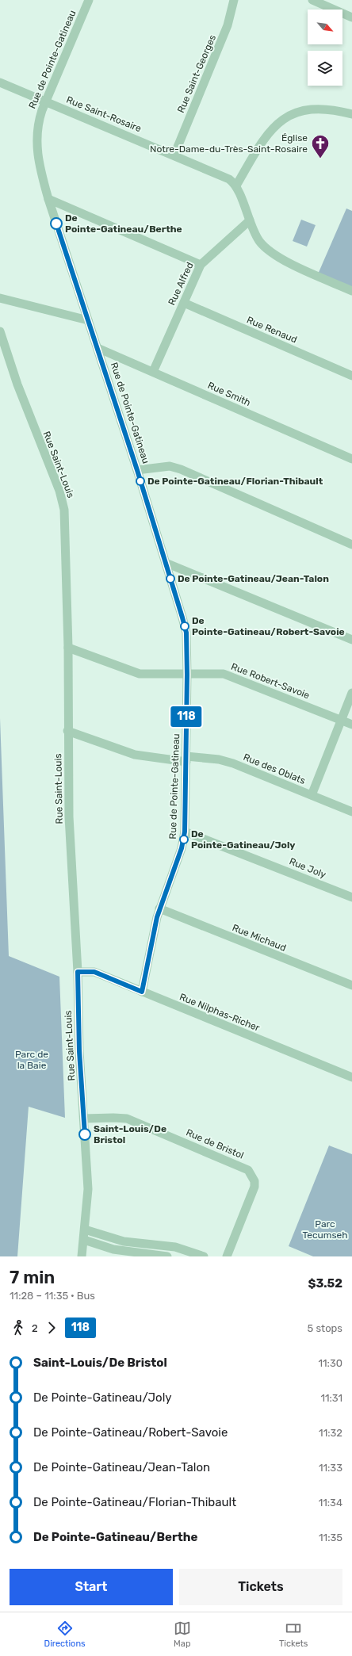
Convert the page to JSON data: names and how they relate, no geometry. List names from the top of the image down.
{
  "streets": {
    "street": [
      "Rue de Pointe-Gatineau",
      "Rue Saint-Georges",
      "Rue Saint-Rosaire",
      "Rue Alfred",
      "Rue Renaud",
      "Rue Smith",
      "Rue Saint-Louis",
      "Rue Robert-Savoie",
      "Rue des Oblats",
      "Rue Joly",
      "Rue Michaud",
      "Rue Nilphas-Richer",
      "Rue de Bristol"
    ]
  },
  "crossings": [
    ["Rue de Pointe-Gatineau", "Rue Saint-Rosaire"],
    ["Rue de Pointe-Gatineau", "Rue Smith"],
    ["Rue de Pointe-Gatineau", "Rue Robert-Savoie"],
    ["Rue de Pointe-Gatineau", "Rue des Oblats"],
    ["Rue de Pointe-Gatineau", "Rue Joly"],
    ["Rue de Pointe-Gatineau", "Rue Michaud"],
    ["Rue de Pointe-Gatineau", "Rue Nilphas-Richer"],
    ["Rue Saint-Georges", "Rue Saint-Rosaire"],
    ["Rue Alfred", "Rue Renaud"],
    ["Rue Alfred", "Rue Smith"],
    ["Rue Saint-Louis", "Rue Robert-Savoie"],
    ["Rue Saint-Louis", "Rue des Oblats"],
    ["Rue Saint-Louis", "Rue Nilphas-Richer"],
    ["Rue Saint-Louis", "Rue de Bristol"]
  ],
  "parks": ["Parc de la Baie", "Parc Tecumseh"],
  "places": {
    "church": ["Église Notre-Dame-du-Très-Saint-Rosaire"],
    "other": [
      "De Pointe-Gatineau/Berthe",
      "De Pointe-Gatineau/Florian-Thibault",
      "De Pointe-Gatineau/Jean-Talon",
      "De Pointe-Gatineau/Robert-Savoie",
      "De Pointe-Gatineau/Joly",
      "Saint-Louis/De Bristol"
    ]
  },
  "lines": ["bus line 118"],
  "north": "bottom right",
  "page": {
    "on_map": "118",
    "heading": ["7 min", "11:28 – 11:35 · Bus", "$3.52"],
    "legs": ["2", "118", "5 stops"],
    "list": [
      {
        "name": "Saint-Louis/De Bristol",
        "value": "11:30"
      },
      {
        "name": "De Pointe-Gatineau/Joly",
        "value": "11:31"
      },
      {
        "name": "De Pointe-Gatineau/Robert-Savoie",
        "value": "11:32"
      },
      {
        "name": "De Pointe-Gatineau/Jean-Talon",
        "value": "11:33"
      },
      {
        "name": "De Pointe-Gatineau/Florian-Thibault",
        "value": "11:34"
      },
      {
        "name": "De Pointe-Gatineau/Berthe",
        "value": "11:35"
      }
    ],
    "buttons": ["Start", "Tickets"],
    "tabs": ["Directions", "Map", "Tickets"]
  }
}
